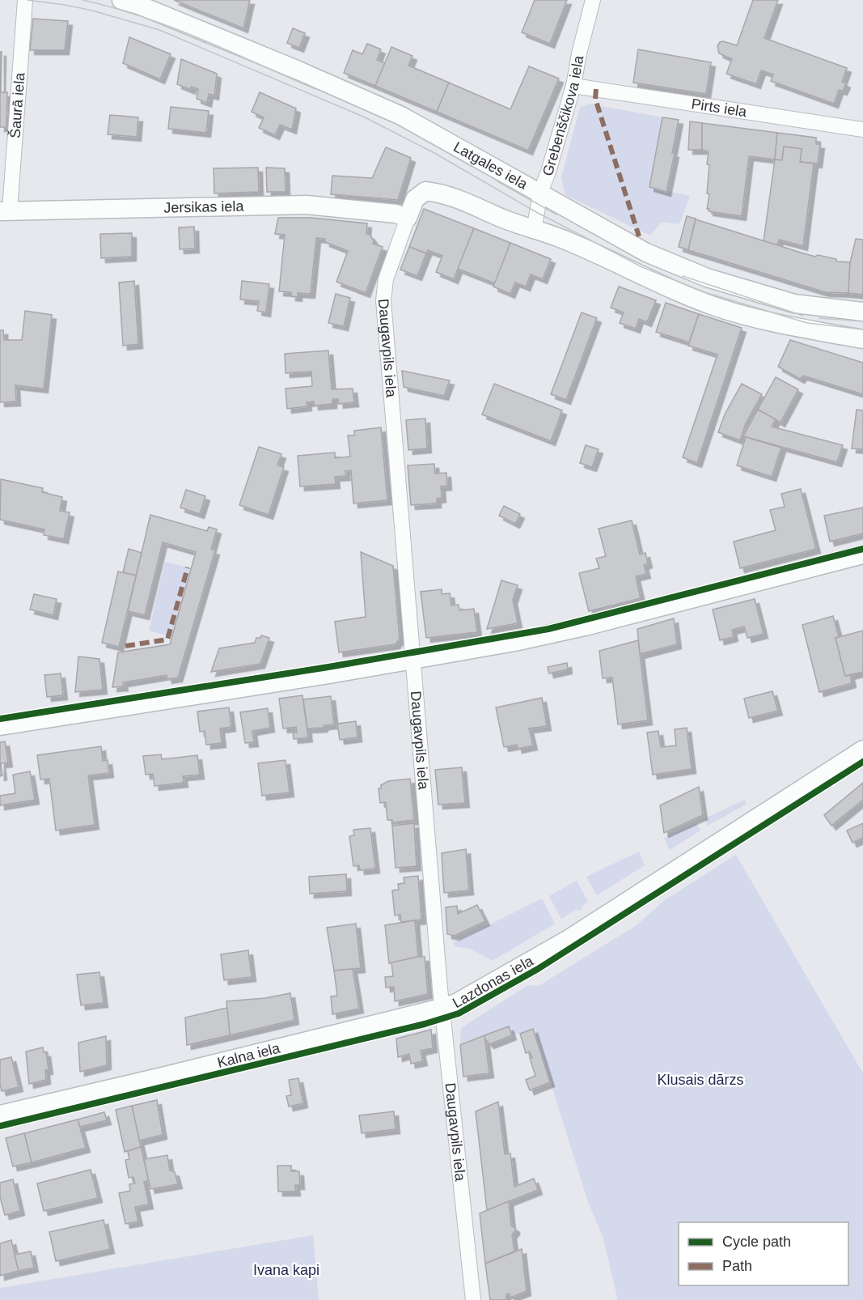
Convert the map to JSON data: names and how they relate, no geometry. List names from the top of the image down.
{
  "streets": {
    "street": [
      "Šaurā iela",
      "Pirts iela",
      "Grebenščikova iela",
      "Latgales iela",
      "Jersikas iela",
      "Daugavpils iela",
      "Lazdonas iela",
      "Kalna iela"
    ]
  },
  "crossings": [
    ["Šaurā iela", "Jersikas iela"],
    ["Pirts iela", "Grebenščikova iela"],
    ["Grebenščikova iela", "Latgales iela"],
    ["Grebenščikova iela", "Daugavpils iela"],
    ["Jersikas iela", "Daugavpils iela"],
    ["Daugavpils iela", "Lazdonas iela"],
    ["Daugavpils iela", "Kalna iela"],
    ["Lazdonas iela", "Kalna iela"]
  ],
  "parks": ["Klusais dārzs", "Ivana kapi"],
  "legend": ["Cycle path", "Path"]
}
